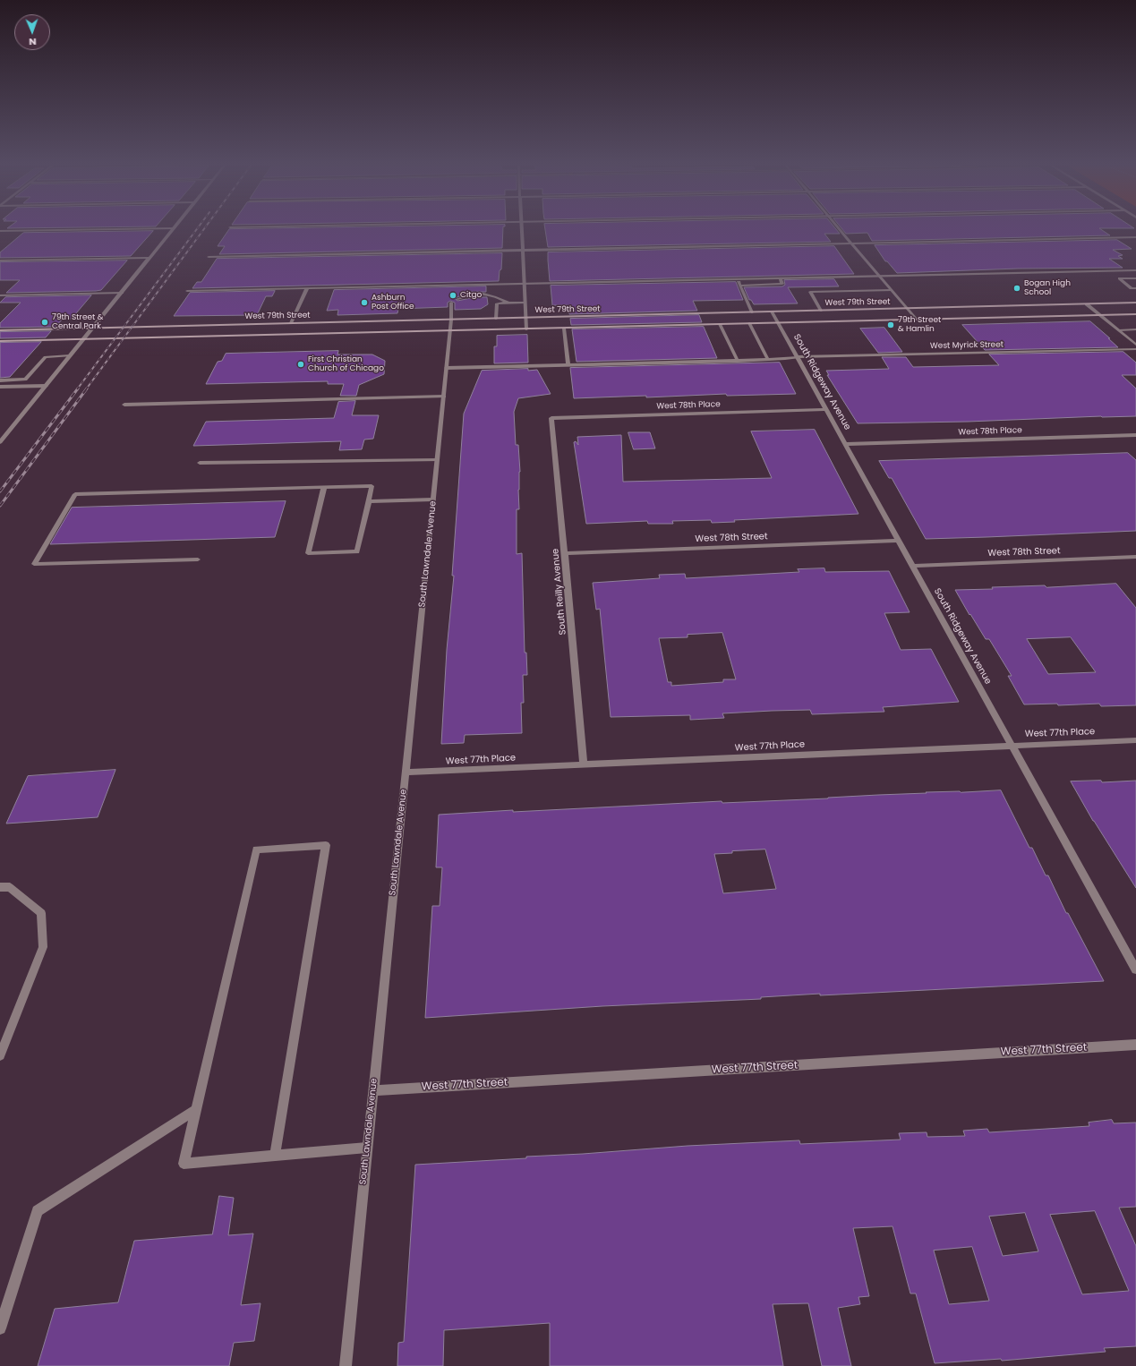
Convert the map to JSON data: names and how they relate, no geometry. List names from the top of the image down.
{
  "streets": {
    "main road": ["West 79th Street"],
    "street": [
      "West Myrick Street",
      "South Ridgeway Avenue",
      "West 78th Place",
      "West 78th Street",
      "South Lawndale Avenue",
      "South Reilly Avenue",
      "West 77th Place",
      "West 77th Street"
    ]
  },
  "crossings": [
    ["West 79th Street", "South Ridgeway Avenue"],
    ["West 79th Street", "South Lawndale Avenue"],
    ["West Myrick Street", "South Ridgeway Avenue"],
    ["West Myrick Street", "South Lawndale Avenue"],
    ["South Ridgeway Avenue", "West 78th Place"],
    ["South Ridgeway Avenue", "West 78th Street"],
    ["South Ridgeway Avenue", "West 77th Place"],
    ["West 78th Place", "South Reilly Avenue"],
    ["West 78th Street", "South Reilly Avenue"],
    ["South Lawndale Avenue", "West 77th Place"],
    ["South Lawndale Avenue", "West 77th Street"],
    ["South Reilly Avenue", "West 77th Place"]
  ],
  "places": [
    "Bogan High School",
    "Citgo",
    "Ashburn Post Office",
    "79th Street & Central Park",
    "79th Street & Hamlin",
    "First Christian Church of Chicago"
  ],
  "north": "bottom"
}
